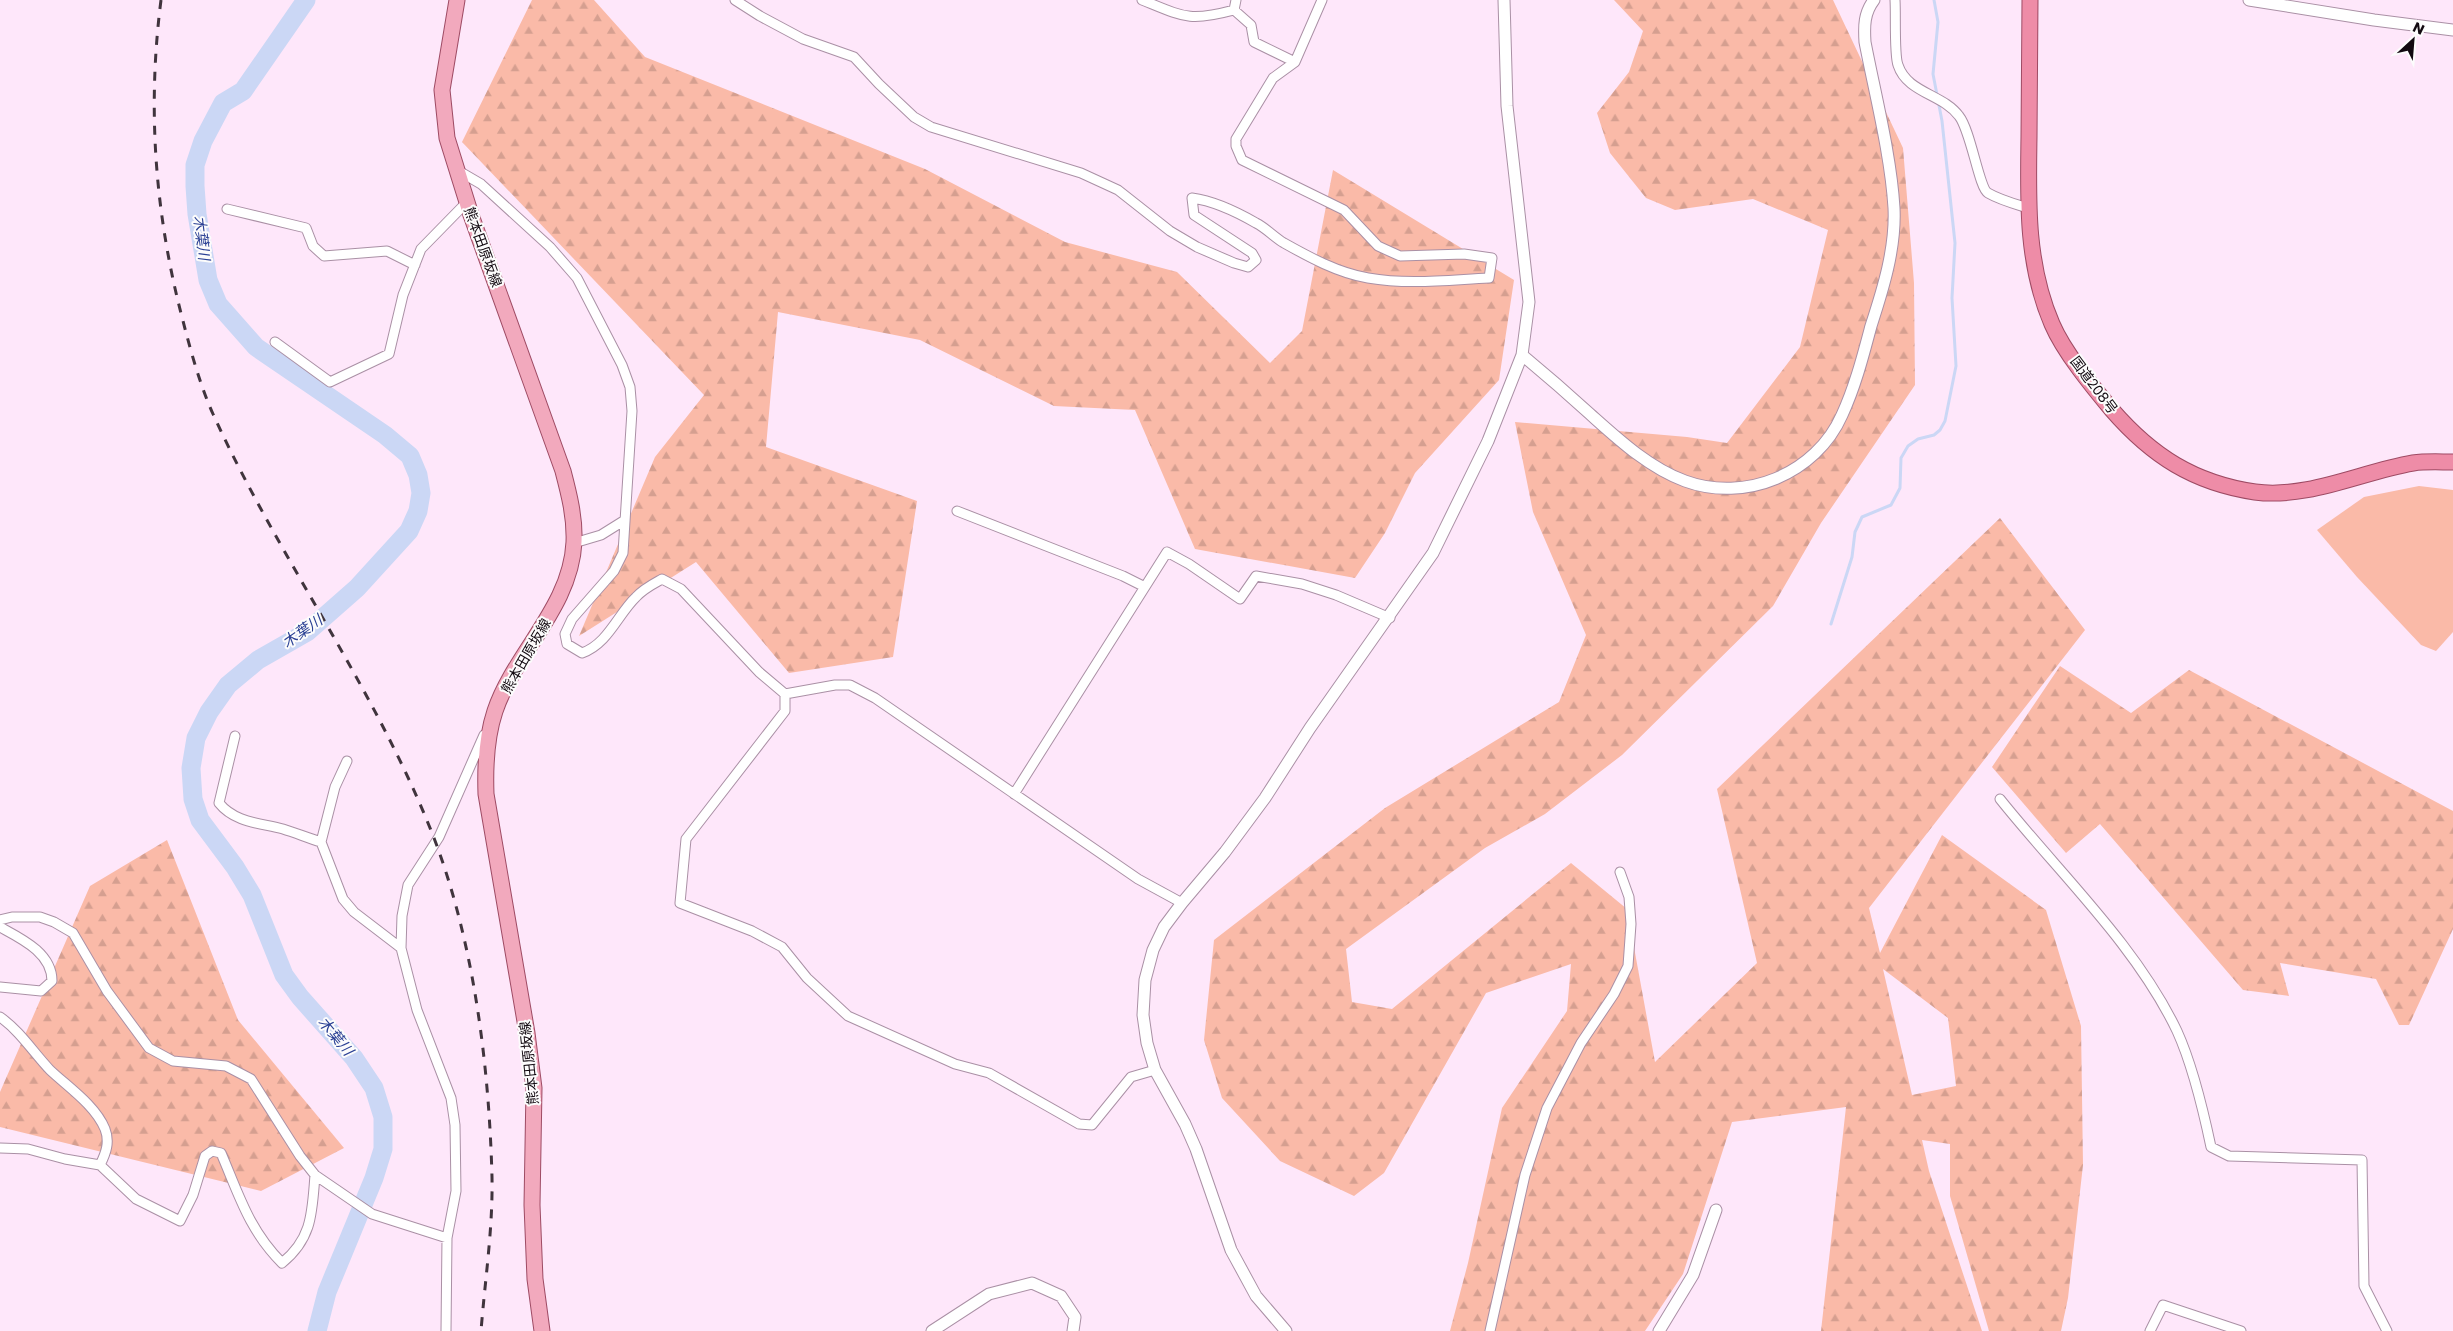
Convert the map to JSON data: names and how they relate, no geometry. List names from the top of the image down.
{
  "streets": {
    "highway": ["国道208号"],
    "main road": ["熊本田原坂線"]
  },
  "water": ["木葉川"],
  "north": "top right"
}
